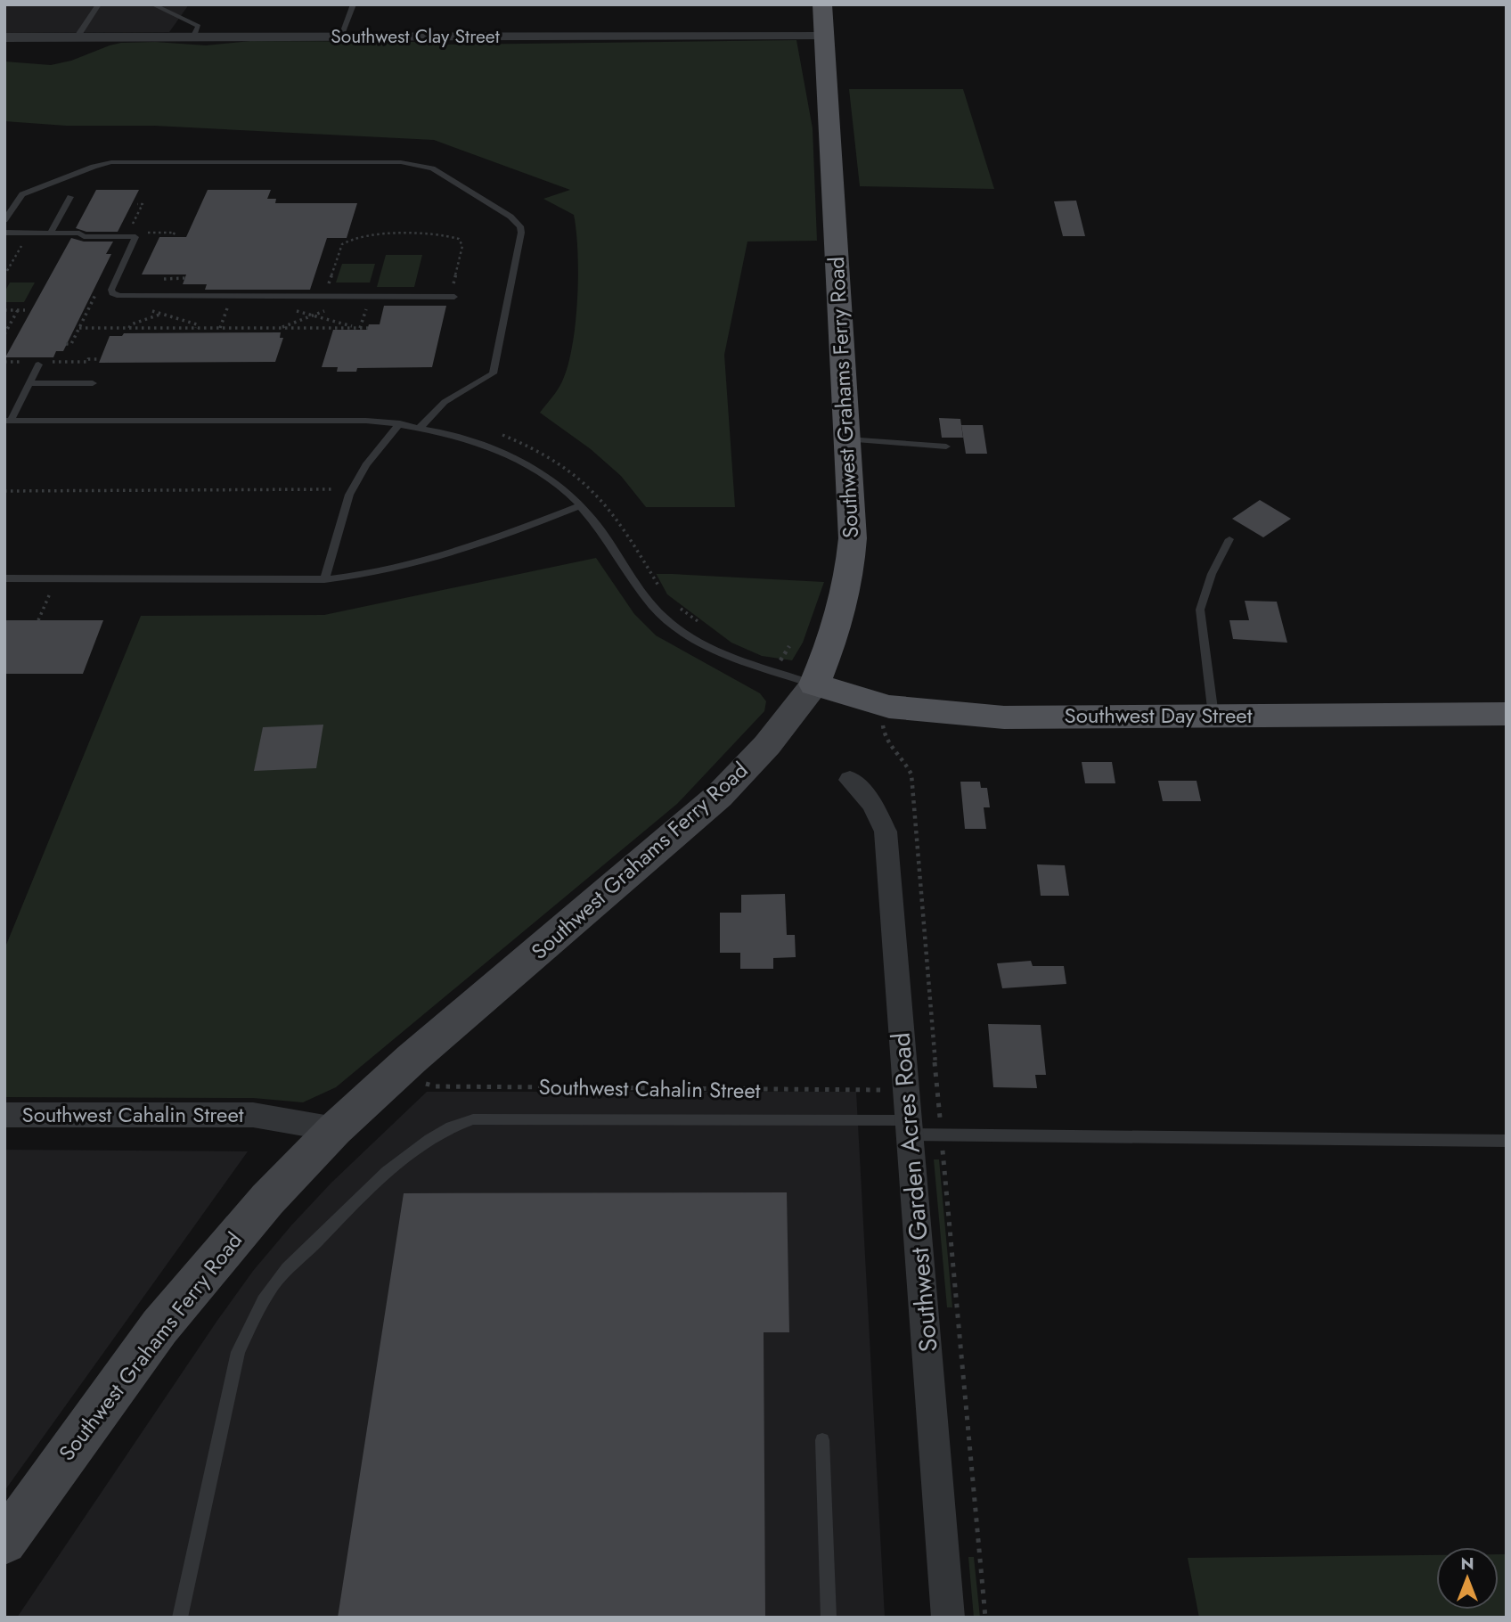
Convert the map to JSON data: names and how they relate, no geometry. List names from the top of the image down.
{
  "streets": {
    "main road": ["Southwest Grahams Ferry Road", "Southwest Day Street"],
    "street": ["Southwest Clay Street", "Southwest Cahalin Street", "Southwest Garden Acres Road"]
  },
  "crossings": [
    ["Southwest Clay Street", "Southwest Grahams Ferry Road"],
    ["Southwest Grahams Ferry Road", "Southwest Day Street"],
    ["Southwest Grahams Ferry Road", "Southwest Cahalin Street"],
    ["Southwest Cahalin Street", "Southwest Garden Acres Road"]
  ],
  "north": "top"
}
